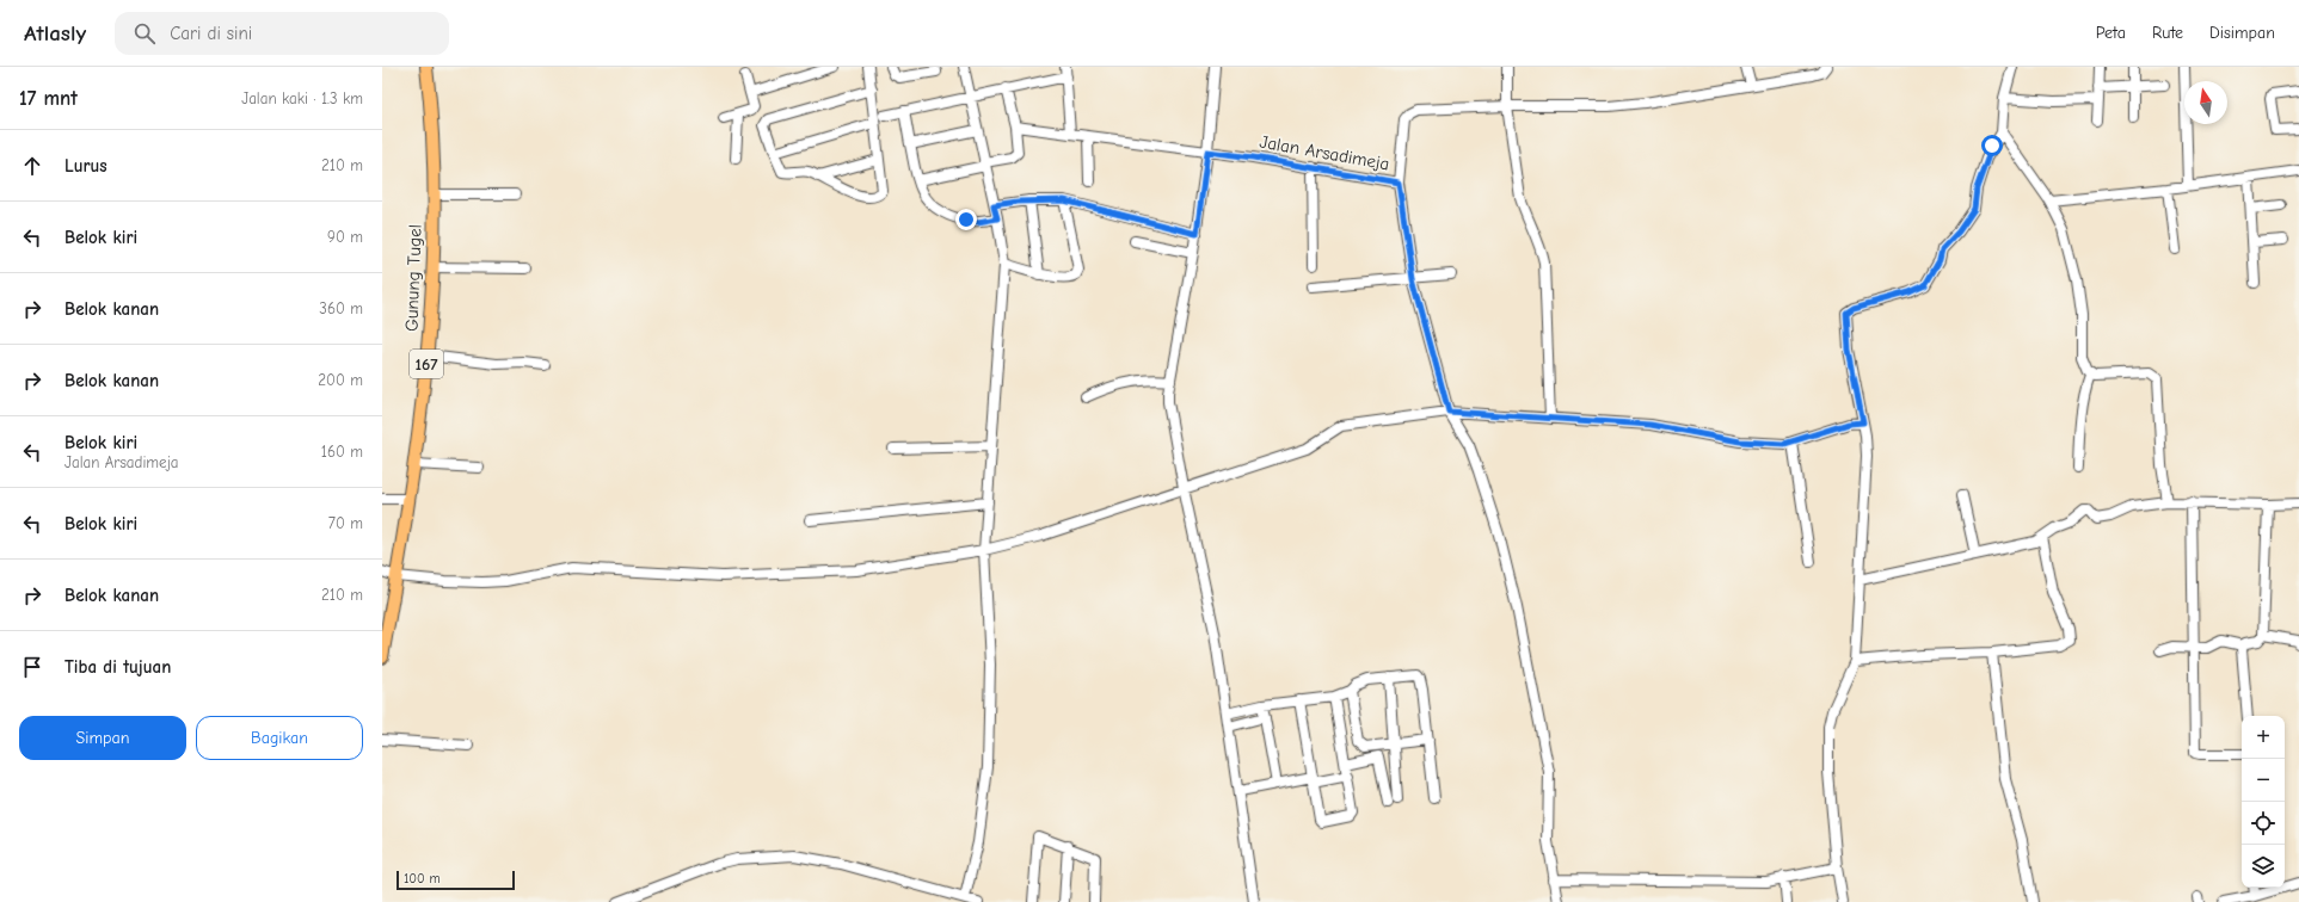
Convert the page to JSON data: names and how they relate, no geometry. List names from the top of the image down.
{
  "streets": {
    "main road": ["Gunung Tugel", "167"],
    "street": ["Jalan Arsadimeja"]
  },
  "scale_bar": "100 m",
  "north": "top",
  "page": {
    "header": "Atlasly",
    "search": "Cari di sini",
    "nav": ["Peta", "Rute", "Disimpan"],
    "heading": ["17 mnt", "Jalan kaki · 1.3 km"],
    "list": [
      ["Lurus", "210 m"],
      ["Belok kiri", "90 m"],
      ["Belok kanan", "360 m"],
      ["Belok kanan", "200 m"],
      ["Belok kiri", "Jalan Arsadimeja", "160 m"],
      ["Belok kiri", "70 m"],
      ["Belok kanan", "210 m"],
      "Tiba di tujuan"
    ],
    "buttons": ["Simpan", "Bagikan"],
    "map_buttons": ["+", "−"],
    "scale": "100 m"
  }
}
